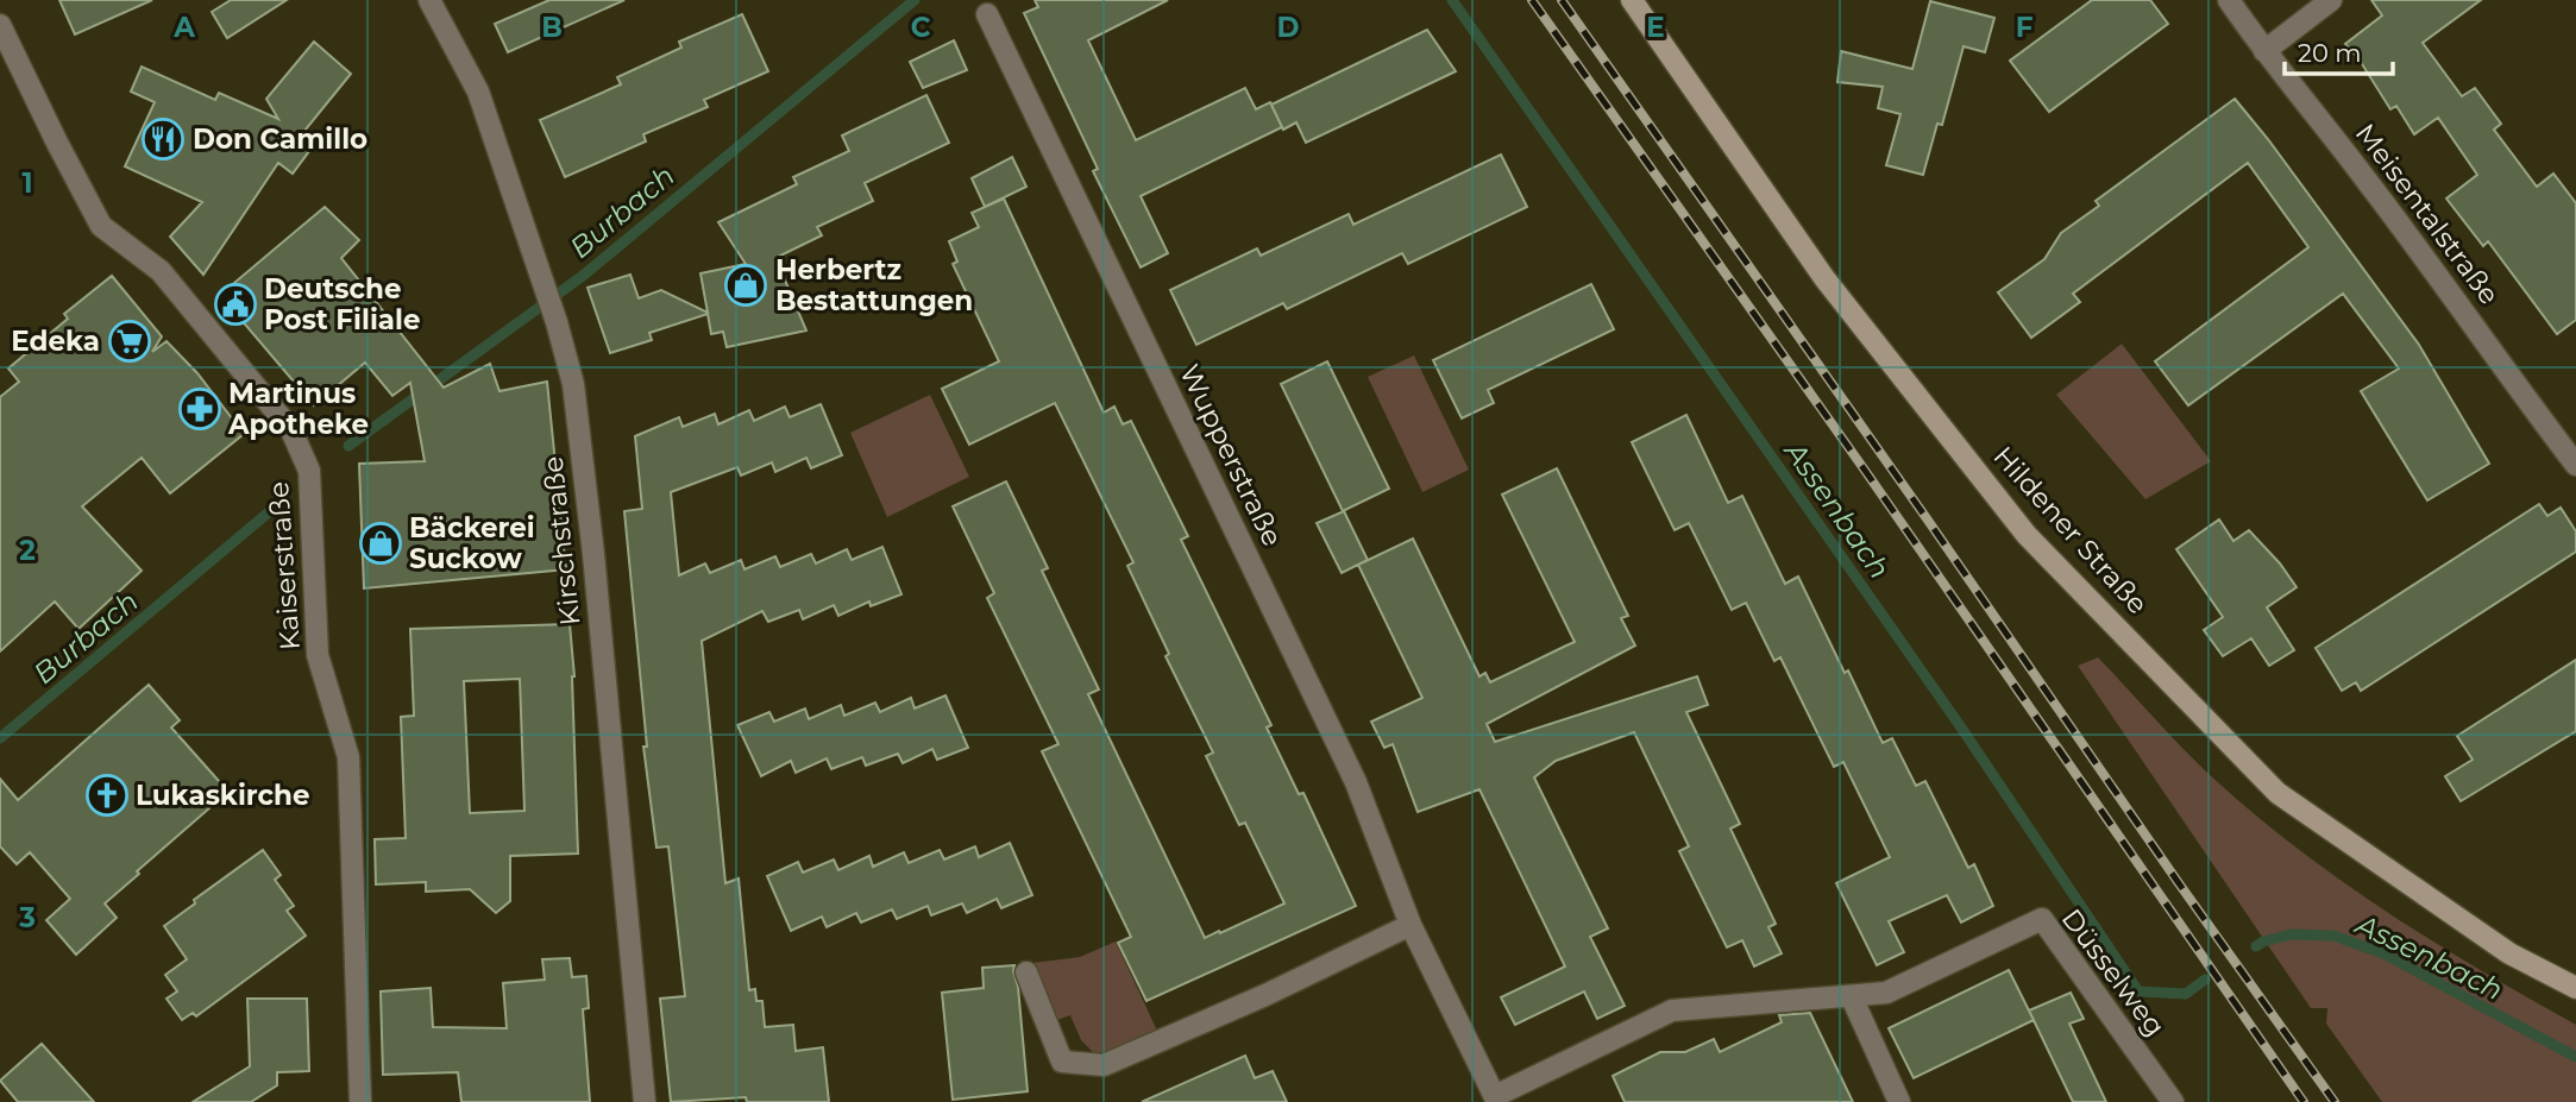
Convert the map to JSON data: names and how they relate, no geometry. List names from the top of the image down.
{
  "streets": {
    "main road": ["Hildener Straße"],
    "street": [
      "Meisentalstraße",
      "Wupperstraße",
      "Kirschstraße",
      "Kaiserstraße",
      "Düsselweg"
    ]
  },
  "crossings": [
    ["Wupperstraße", "Düsselweg"]
  ],
  "water": ["Burbach", "Assenbach"],
  "places": {
    "restaurant": ["Don Camillo"],
    "shop": ["Herbertz Bestattungen", "Bäckerei Suckow"],
    "public building": ["Deutsche Post Filiale"],
    "supermarket": ["Edeka"],
    "pharmacy": ["Martinus Apotheke"],
    "church": ["Lukaskirche"]
  },
  "scale_bar": "20 m",
  "grid": {
    "columns": [
      "A",
      "B",
      "C",
      "D",
      "E",
      "F"
    ],
    "rows": ["1", "2", "3"]
  }
}
